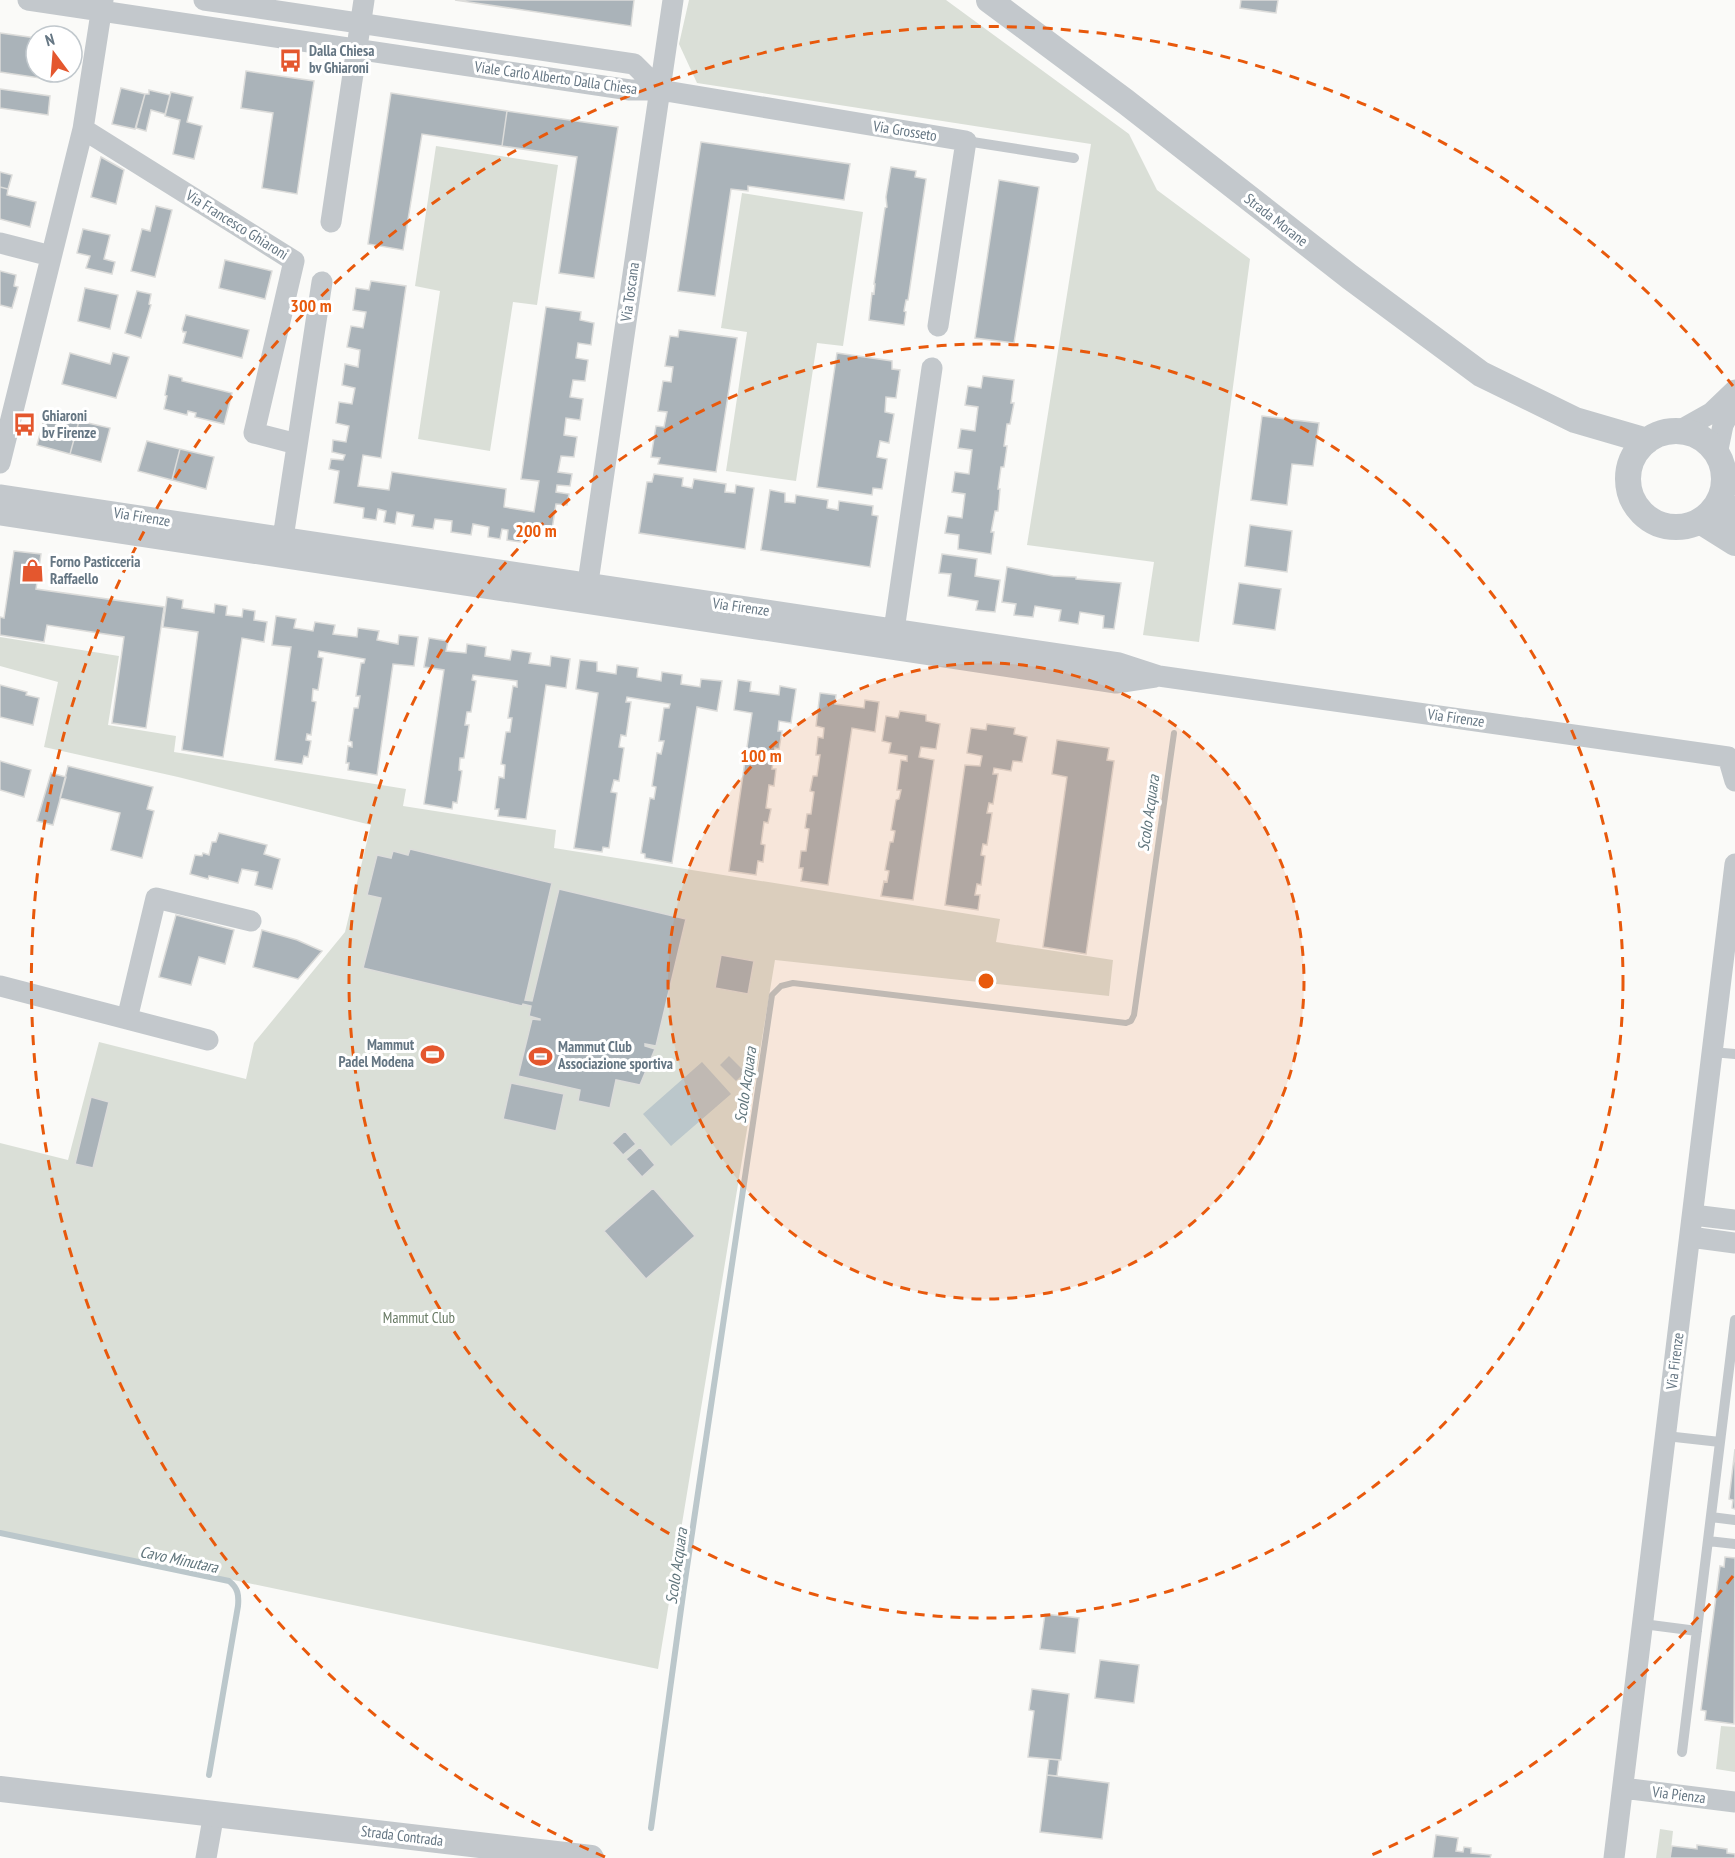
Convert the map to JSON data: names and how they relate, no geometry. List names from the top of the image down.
{
  "streets": {
    "street": [
      "Viale Carlo Alberto Dalla Chiesa",
      "Via Grosseto",
      "Strada Morane",
      "Via Francesco Ghiaroni",
      "Via Toscana",
      "Via Firenze",
      "Via Pienza",
      "Strada Contrada"
    ]
  },
  "crossings": [
    ["Viale Carlo Alberto Dalla Chiesa", "Via Grosseto"],
    ["Viale Carlo Alberto Dalla Chiesa", "Via Toscana"],
    ["Via Grosseto", "Via Toscana"],
    ["Via Toscana", "Via Firenze"],
    ["Via Firenze", "Via Pienza"]
  ],
  "water": ["Scolo Acquara", "Cavo Minutara"],
  "parks": ["Mammut Club"],
  "places": {
    "bus stop": ["Dalla Chiesa bv Ghiaroni", "Ghiaroni bv Firenze"],
    "shop": ["Forno Pasticceria Raffaello"],
    "sports": ["Mammut Padel Modena", "Mammut Club Associazione sportiva"]
  },
  "north": "top",
  "rings": ["300 m", "200 m", "100 m"]
}
